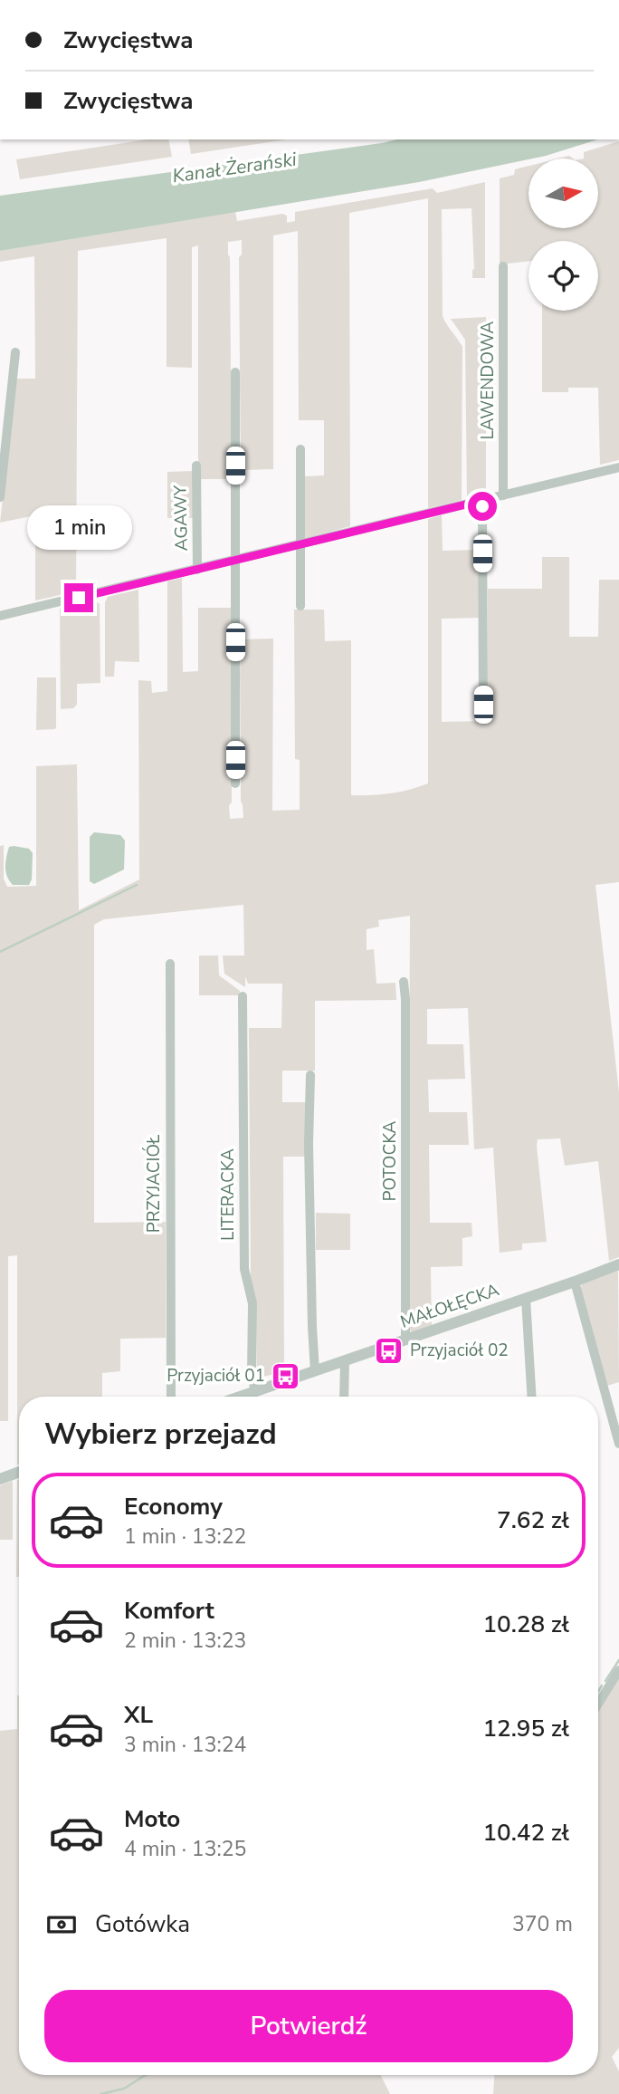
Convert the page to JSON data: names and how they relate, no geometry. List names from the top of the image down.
{
  "streets": {
    "street": [
      "LAWENDOWA",
      "AGAWY",
      "POTOCKA",
      "PRZYJACIÓŁ",
      "LITERACKA",
      "MAŁOŁĘCKA"
    ]
  },
  "crossings": [
    ["POTOCKA", "MAŁOŁĘCKA"],
    ["LITERACKA", "MAŁOŁĘCKA"]
  ],
  "water": ["Kanał Żerański"],
  "places": {
    "bus stop": ["Przyjaciół 02", "Przyjaciół 01"]
  },
  "north": "right",
  "page": {
    "banner": ["Zwycięstwa", "Zwycięstwa"],
    "bubble": "1 min",
    "heading": "Wybierz przejazd",
    "list": [
      {
        "name": "Economy",
        "note": "1 min · 13:22",
        "value": "7.62 zł"
      },
      {
        "name": "Komfort",
        "note": "2 min · 13:23",
        "value": "10.28 zł"
      },
      {
        "name": "XL",
        "note": "3 min · 13:24",
        "value": "12.95 zł"
      },
      {
        "name": "Moto",
        "note": "4 min · 13:25",
        "value": "10.42 zł"
      }
    ],
    "pay": ["Gotówka", "370 m"],
    "buttons": "Potwierdź"
  }
}
